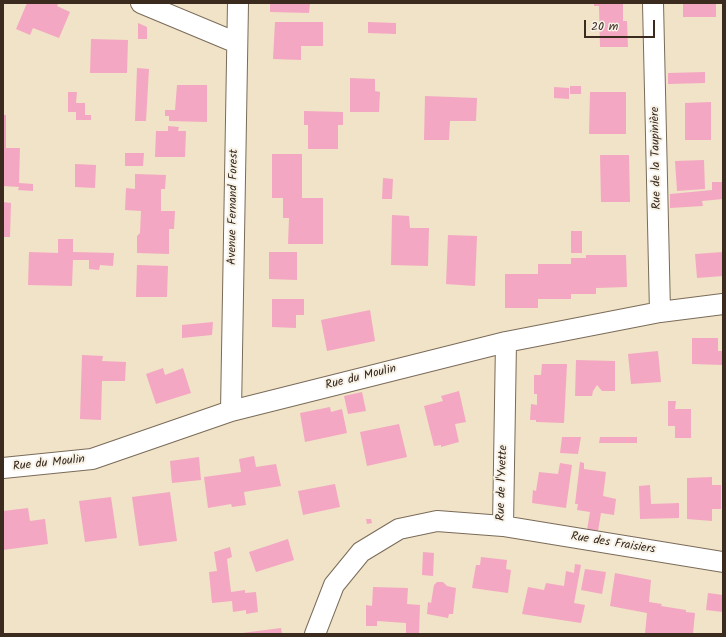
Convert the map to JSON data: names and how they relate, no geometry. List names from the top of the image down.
{
  "streets": {
    "street": [
      "Rue de la Taupinière",
      "Avenue Fernand Forest",
      "Rue du Moulin",
      "Rue de l'Yvette",
      "Rue des Fraisiers"
    ]
  },
  "crossings": [
    ["Rue de la Taupinière", "Rue du Moulin"],
    ["Avenue Fernand Forest", "Rue du Moulin"],
    ["Rue du Moulin", "Rue de l'Yvette"],
    ["Rue de l'Yvette", "Rue des Fraisiers"]
  ],
  "scale_bar": "20 m"
}
